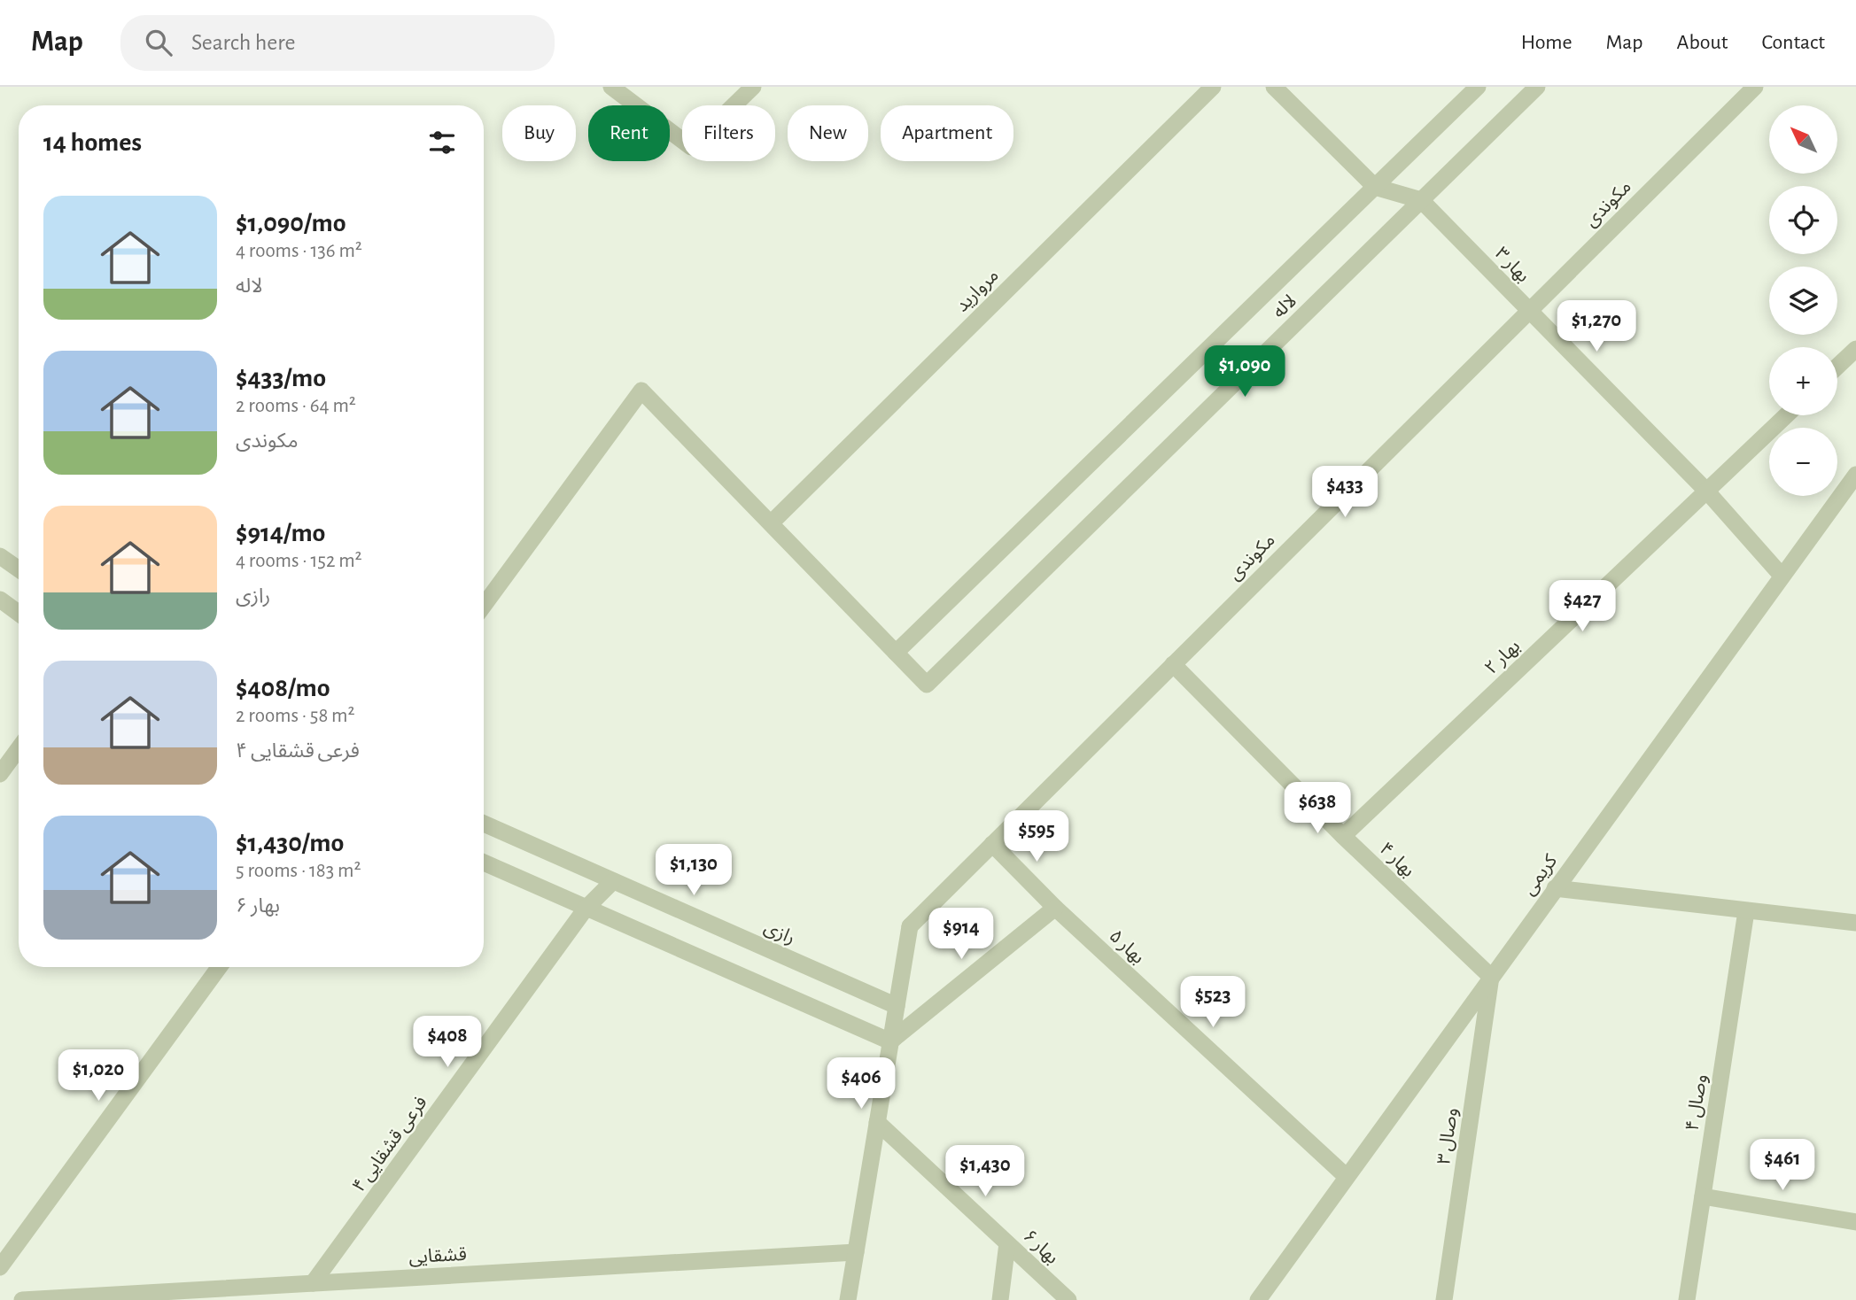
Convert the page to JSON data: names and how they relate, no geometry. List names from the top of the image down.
{
  "streets": {
    "street": [
      "مکوندی",
      "بهار ۳",
      "مروارید",
      "لاله",
      "بهار ۲",
      "بهار ۴",
      "کریمی",
      "رازی",
      "بهار ۵",
      "وصال ۴",
      "وصال ۳",
      "فرعی قشقایی ۴",
      "بهار ۶",
      "قشقایی"
    ]
  },
  "crossings": [
    ["مکوندی", "بهار ۳"],
    ["مکوندی", "بهار ۴"],
    ["مکوندی", "رازی"],
    ["مکوندی", "بهار ۵"],
    ["بهار ۳", "لاله"],
    ["بهار ۳", "بهار ۲"],
    ["بهار ۳", "کریمی"],
    ["بهار ۲", "بهار ۴"],
    ["بهار ۴", "کریمی"],
    ["بهار ۴", "وصال ۳"],
    ["کریمی", "بهار ۵"],
    ["کریمی", "وصال ۳"],
    ["رازی", "فرعی قشقایی ۴"],
    ["فرعی قشقایی ۴", "قشقایی"]
  ],
  "north": "top left",
  "page": {
    "header": "Map",
    "search": "Search here",
    "nav": [
      "Home",
      "Map",
      "About",
      "Contact"
    ],
    "map_buttons": ["+", "−"],
    "chip": [
      "Buy",
      "Rent",
      "Filters",
      "New",
      "Apartment"
    ],
    "heading": "14 homes",
    "list": [
      {
        "name": "$1,090/mo",
        "note": "4 rooms · 136 m² · لاله"
      },
      {
        "name": "$433/mo",
        "note": "2 rooms · 64 m² · مکوندی"
      },
      {
        "name": "$914/mo",
        "note": "4 rooms · 152 m² · رازی"
      },
      {
        "name": "$408/mo",
        "note": "2 rooms · 58 m² · فرعی قشقایی ۴"
      },
      {
        "name": "$1,430/mo",
        "note": "5 rooms · 183 m² · بهار ۶"
      }
    ],
    "price": [
      "$1,270",
      "$1,090",
      "$433",
      "$427",
      "$638",
      "$595",
      "$1,130",
      "$914",
      "$523",
      "$408",
      "$1,020",
      "$406",
      "$461",
      "$1,430"
    ]
  }
}
